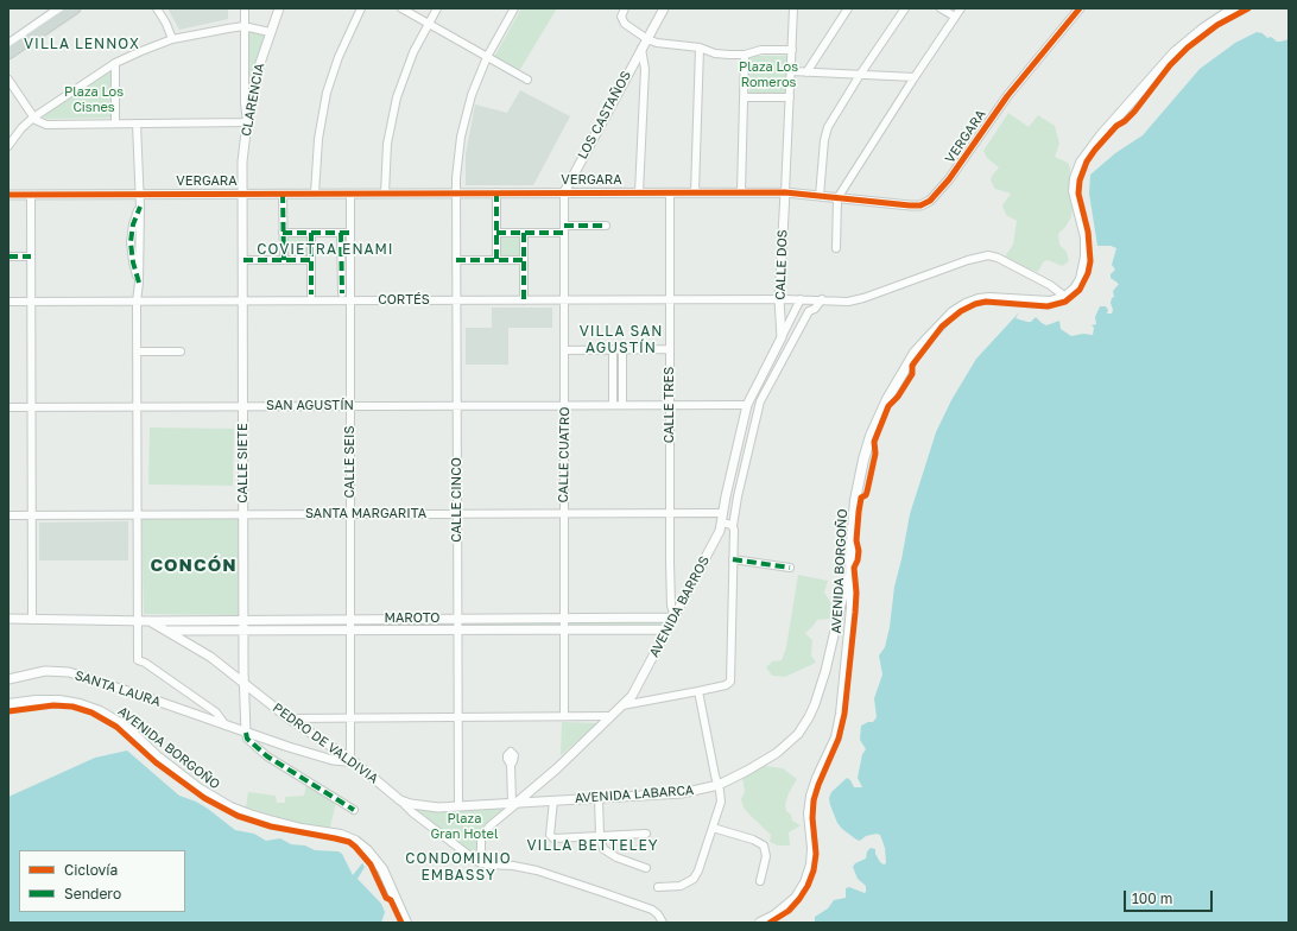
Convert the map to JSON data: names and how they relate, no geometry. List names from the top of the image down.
{
  "streets": {
    "main road": ["AVENIDA BORGOÑO"],
    "street": [
      "CLARENCIA",
      "LOS CASTAÑOS",
      "VERGARA",
      "CALLE DOS",
      "CORTÉS",
      "CALLE TRES",
      "SAN AGUSTÍN",
      "CALLE CUATRO",
      "CALLE SEIS",
      "CALLE SIETE",
      "CALLE CINCO",
      "SANTA MARGARITA",
      "AVENIDA BARROS",
      "MAROTO",
      "SANTA LAURA",
      "PEDRO DE VALDIVIA",
      "AVENIDA LABARCA"
    ]
  },
  "crossings": [
    ["CLARENCIA", "VERGARA"],
    ["CLARENCIA", "CALLE SIETE"],
    ["LOS CASTAÑOS", "VERGARA"],
    ["LOS CASTAÑOS", "CALLE CUATRO"],
    ["VERGARA", "CALLE DOS"],
    ["VERGARA", "CALLE TRES"],
    ["VERGARA", "CALLE CUATRO"],
    ["VERGARA", "CALLE SEIS"],
    ["VERGARA", "CALLE SIETE"],
    ["VERGARA", "CALLE CINCO"],
    ["CALLE DOS", "CORTÉS"],
    ["CALLE DOS", "AVENIDA BARROS"],
    ["CORTÉS", "CALLE TRES"],
    ["CORTÉS", "CALLE CUATRO"],
    ["CORTÉS", "CALLE SEIS"],
    ["CORTÉS", "CALLE SIETE"],
    ["CORTÉS", "CALLE CINCO"],
    ["CORTÉS", "AVENIDA BORGOÑO"],
    ["CORTÉS", "AVENIDA BARROS"],
    ["CALLE TRES", "SAN AGUSTÍN"],
    ["CALLE TRES", "SANTA MARGARITA"],
    ["CALLE TRES", "AVENIDA BARROS"],
    ["CALLE TRES", "MAROTO"],
    ["SAN AGUSTÍN", "CALLE CUATRO"],
    ["SAN AGUSTÍN", "CALLE SEIS"],
    ["SAN AGUSTÍN", "CALLE SIETE"],
    ["SAN AGUSTÍN", "CALLE CINCO"],
    ["SAN AGUSTÍN", "AVENIDA BARROS"],
    ["CALLE CUATRO", "SANTA MARGARITA"],
    ["CALLE CUATRO", "MAROTO"],
    ["CALLE SEIS", "SANTA MARGARITA"],
    ["CALLE SEIS", "MAROTO"],
    ["CALLE SEIS", "SANTA LAURA"],
    ["CALLE SEIS", "PEDRO DE VALDIVIA"],
    ["CALLE SIETE", "SANTA MARGARITA"],
    ["CALLE SIETE", "MAROTO"],
    ["CALLE SIETE", "SANTA LAURA"],
    ["CALLE SIETE", "PEDRO DE VALDIVIA"],
    ["CALLE CINCO", "SANTA MARGARITA"],
    ["CALLE CINCO", "MAROTO"],
    ["CALLE CINCO", "AVENIDA LABARCA"],
    ["SANTA MARGARITA", "AVENIDA BARROS"],
    ["AVENIDA BORGOÑO", "AVENIDA LABARCA"],
    ["AVENIDA BARROS", "MAROTO"],
    ["AVENIDA BARROS", "PEDRO DE VALDIVIA"],
    ["AVENIDA BARROS", "AVENIDA LABARCA"],
    ["MAROTO", "SANTA LAURA"],
    ["MAROTO", "PEDRO DE VALDIVIA"],
    ["SANTA LAURA", "PEDRO DE VALDIVIA"],
    ["PEDRO DE VALDIVIA", "AVENIDA LABARCA"]
  ],
  "districts": [
    "VILLA LENNOX",
    "COVIETRA ENAMI",
    "VILLA SAN AGUSTÍN",
    "CONCÓN",
    "VILLA BETTELEY",
    "CONDOMINIO EMBASSY"
  ],
  "parks": ["Plaza Los Romeros", "Plaza Los Cisnes", "Plaza Gran Hotel"],
  "legend": ["Ciclovía", "Sendero"],
  "scale_bar": "100 m"
}
